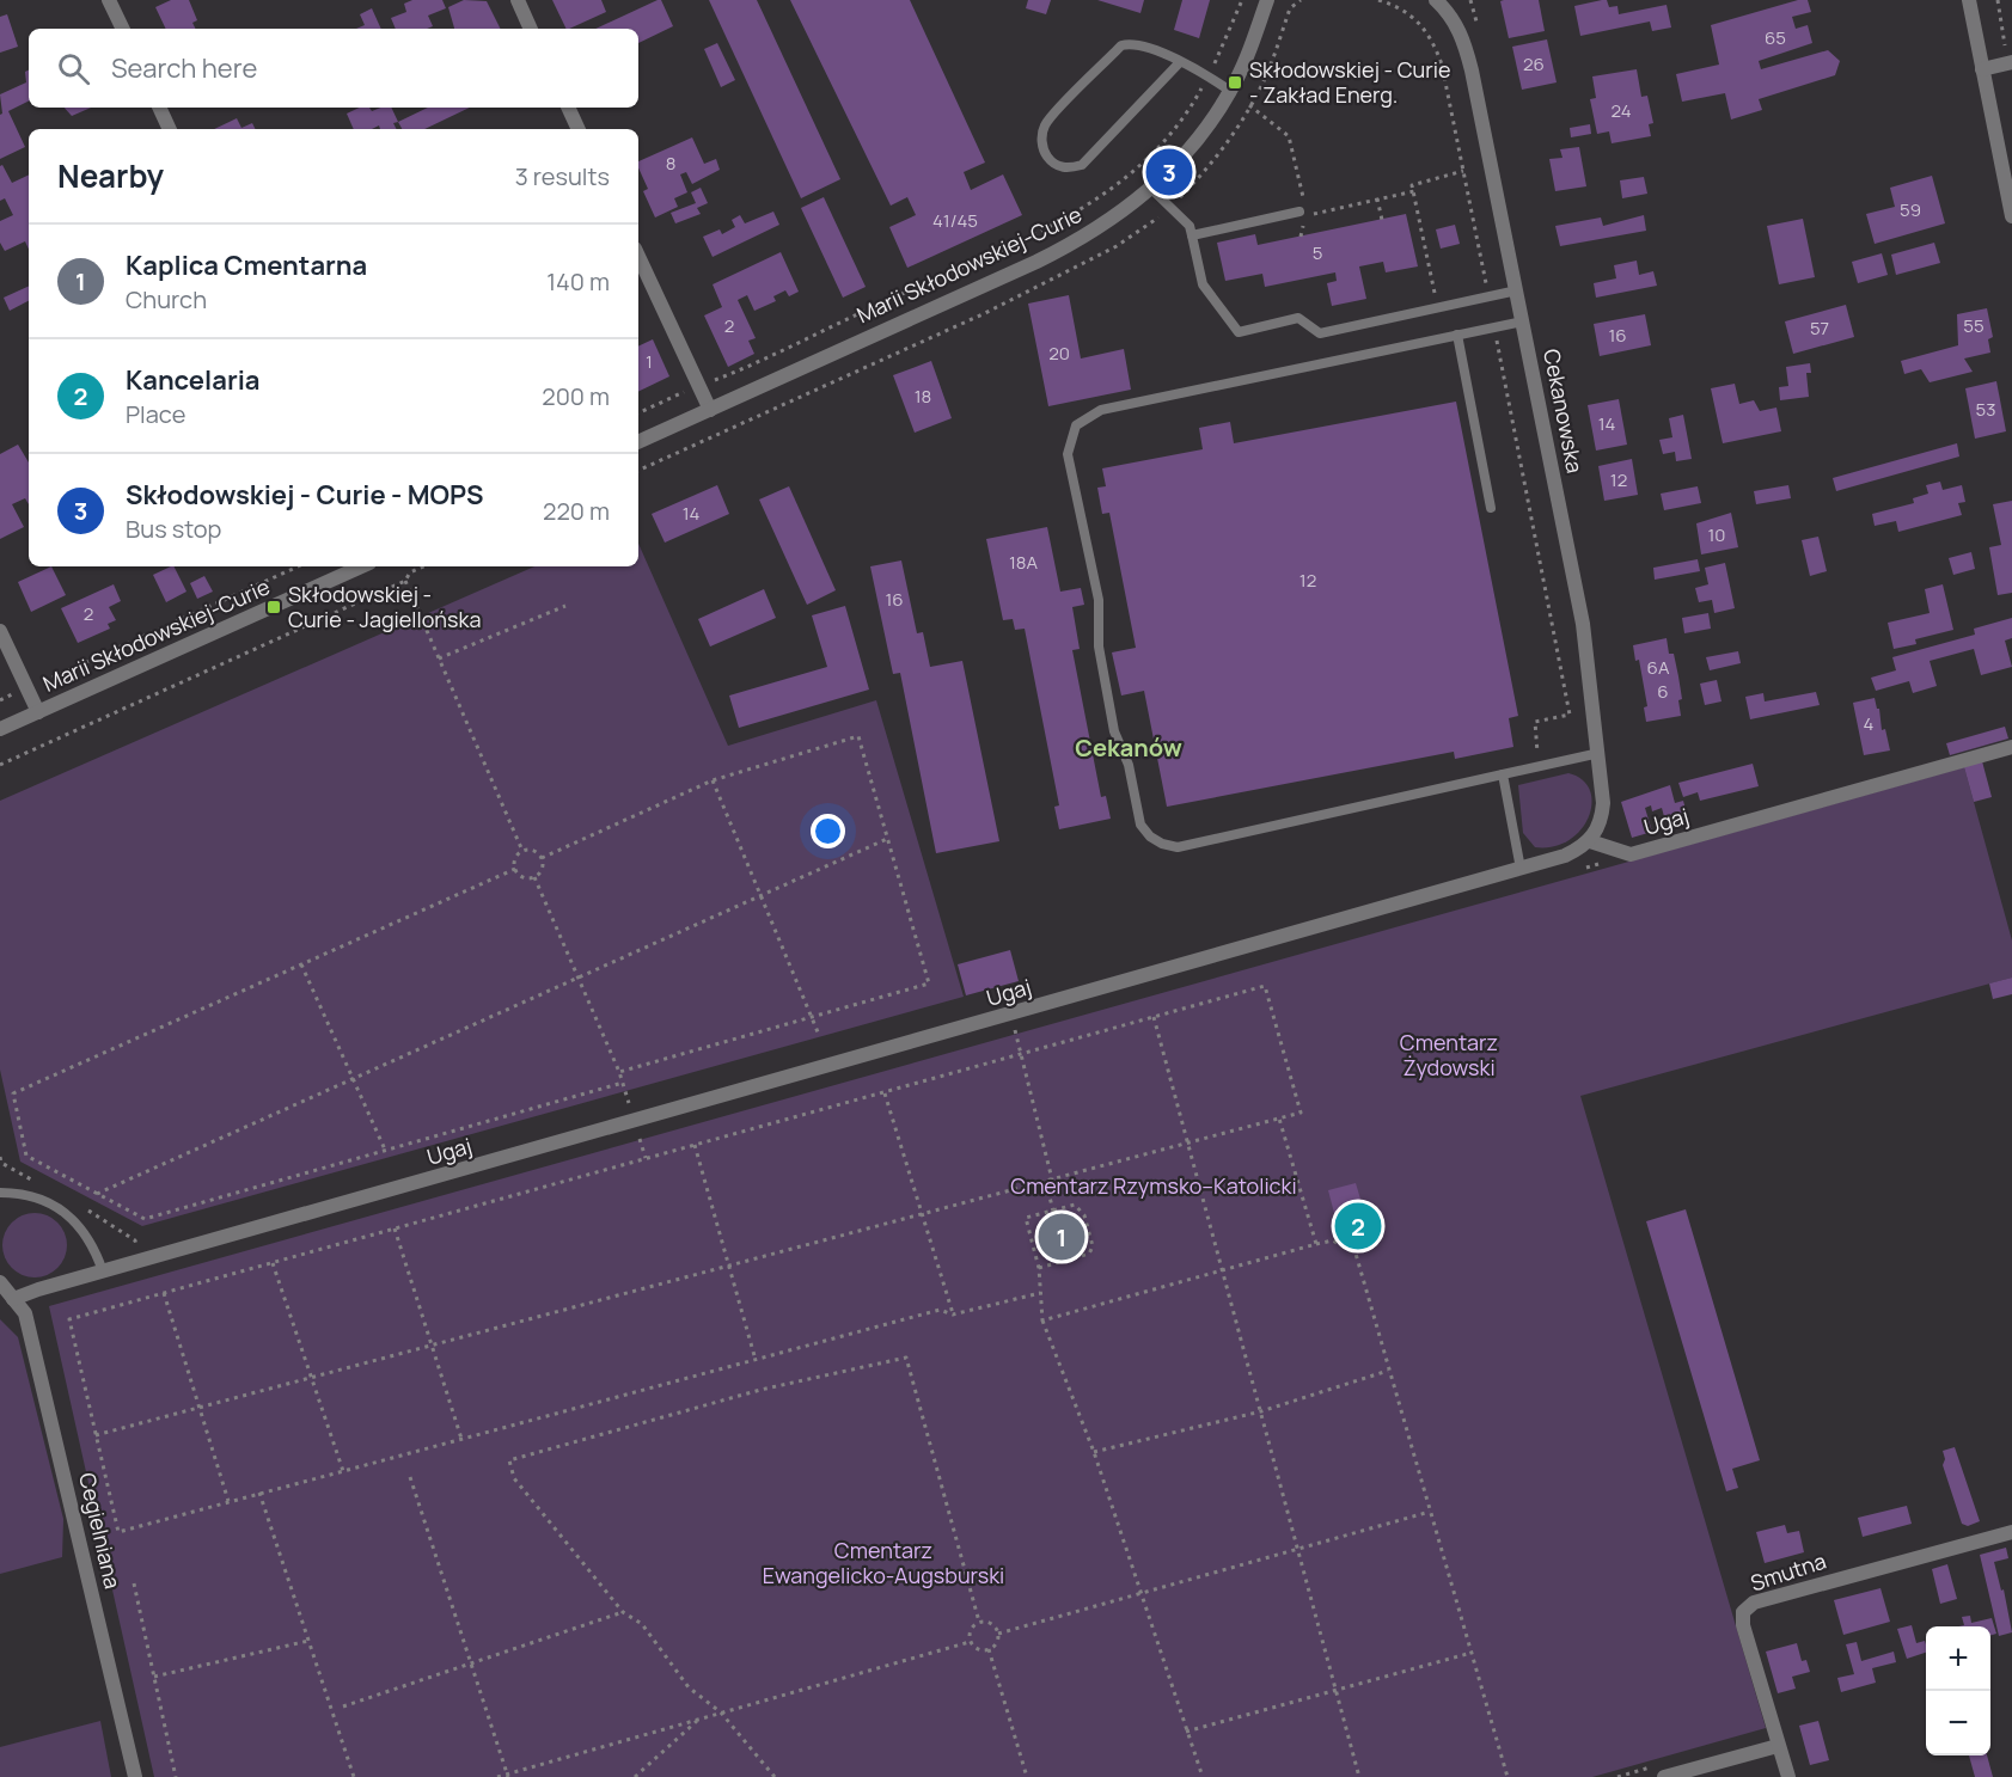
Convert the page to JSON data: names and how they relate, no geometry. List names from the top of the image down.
{
  "streets": {
    "street": [
      "Marii Skłodowskiej-Curie",
      "Cekanowska",
      "Ugaj",
      "Cegielniana",
      "Smutna"
    ]
  },
  "crossings": [
    ["Cekanowska", "Ugaj"],
    ["Ugaj", "Cegielniana"]
  ],
  "districts": ["Cekanów"],
  "parks": ["Cmentarz Żydowski", "Cmentarz Rzymsko–Katolicki", "Cmentarz Ewangelicko-Augsburski"],
  "places": {
    "transit": ["Skłodowskiej - Curie - Zakład Energ.", "Skłodowskiej - Curie - Jagiellońska"]
  },
  "house_numbers": [
    "65",
    "26",
    "24",
    "8",
    "59",
    "41/45",
    "5",
    "2",
    "55",
    "57",
    "16",
    "20",
    "1",
    "18",
    "53",
    "14",
    "12",
    "14",
    "10",
    "18A",
    "12",
    "16",
    "2",
    "6A",
    "6",
    "4"
  ],
  "page": {
    "search": "Search here",
    "heading": ["Nearby", "3 results"],
    "pins": ["3", "2", "1"],
    "list": [
      {
        "mark": "1",
        "name": "Kaplica Cmentarna",
        "note": "Church",
        "value": "140 m"
      },
      {
        "mark": "2",
        "name": "Kancelaria",
        "note": "Place",
        "value": "200 m"
      },
      {
        "mark": "3",
        "name": "Skłodowskiej - Curie - MOPS",
        "note": "Bus stop",
        "value": "220 m"
      }
    ],
    "map_buttons": ["+", "−"]
  }
}
